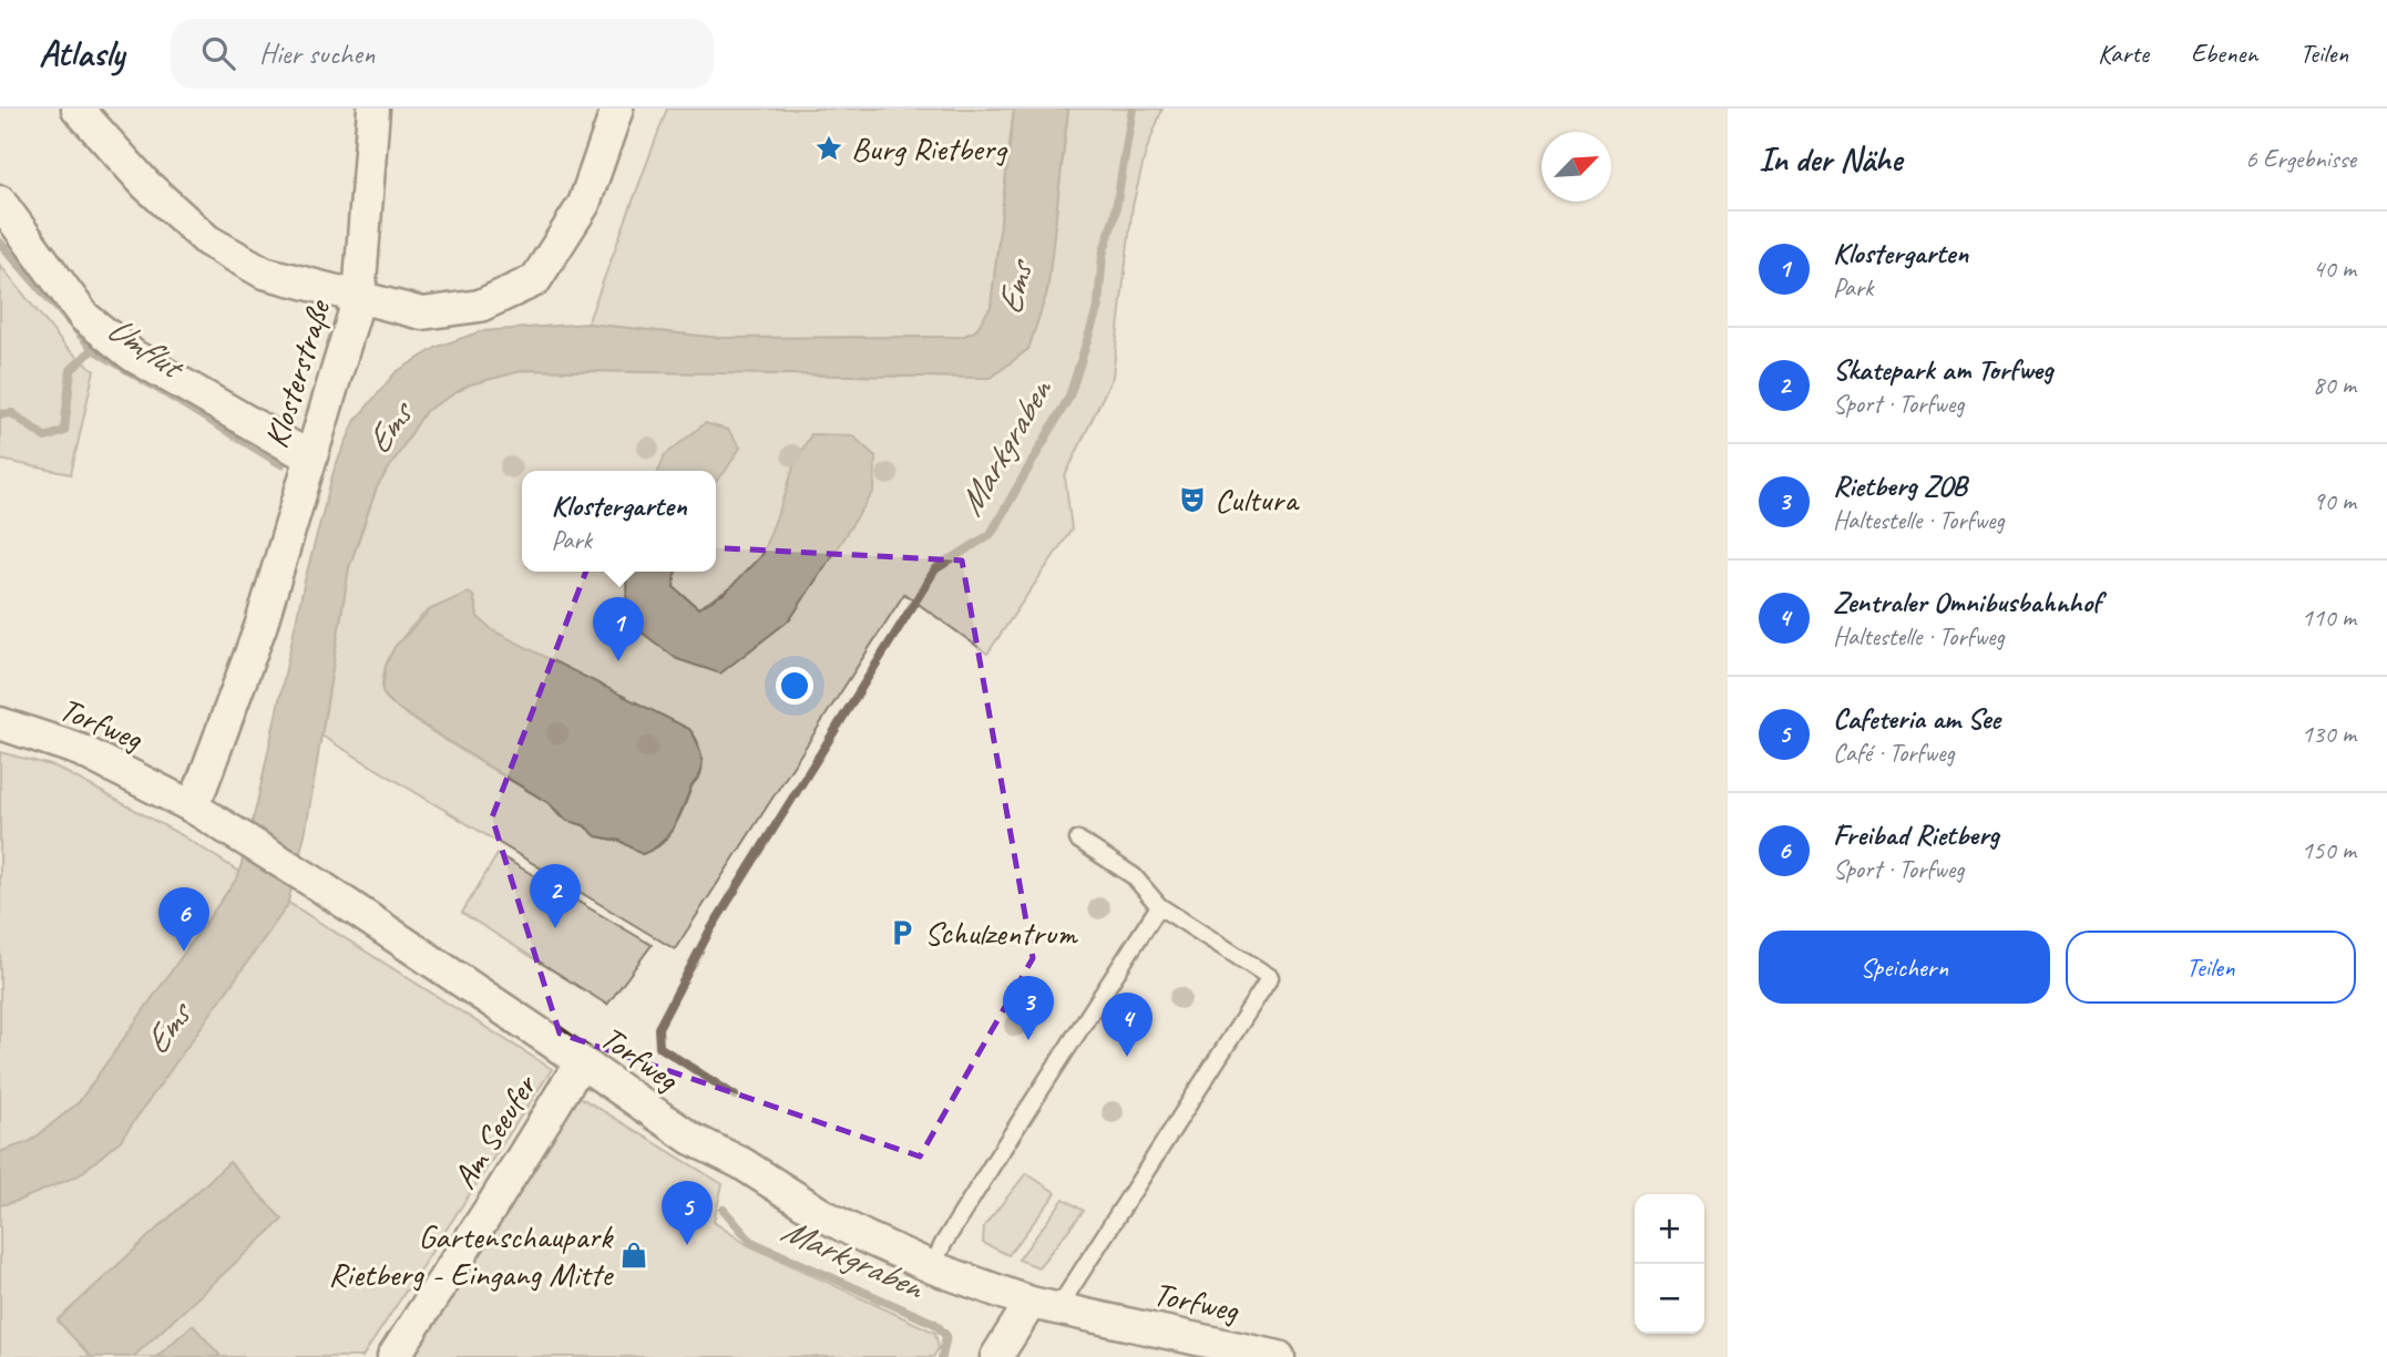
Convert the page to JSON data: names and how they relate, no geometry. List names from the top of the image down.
{
  "streets": {
    "street": ["Klosterstraße", "Torfweg", "Am Seeufer"]
  },
  "crossings": [
    ["Klosterstraße", "Torfweg"],
    ["Torfweg", "Am Seeufer"]
  ],
  "water": ["Ems", "Umflut", "Markgraben"],
  "places": {
    "place": ["Burg Rietberg"],
    "theatre": ["Cultura"],
    "parking": ["Schulzentrum"],
    "shop": ["Gartenschaupark Rietberg - Eingang Mitte"]
  },
  "north": "top right",
  "page": {
    "header": "Atlasly",
    "search": "Hier suchen",
    "nav": ["Karte", "Ebenen", "Teilen"],
    "heading": ["In der Nähe", "6 Ergebnisse"],
    "list": [
      {
        "mark": "1",
        "name": "Klostergarten",
        "note": "Park",
        "value": "40 m"
      },
      {
        "mark": "2",
        "name": "Skatepark am Torfweg",
        "note": "Sport · Torfweg",
        "value": "80 m"
      },
      {
        "mark": "3",
        "name": "Rietberg ZOB",
        "note": "Haltestelle · Torfweg",
        "value": "90 m"
      },
      {
        "mark": "4",
        "name": "Zentraler Omnibusbahnhof",
        "note": "Haltestelle · Torfweg",
        "value": "110 m"
      },
      {
        "mark": "5",
        "name": "Cafeteria am See",
        "note": "Café · Torfweg",
        "value": "130 m"
      },
      {
        "mark": "6",
        "name": "Freibad Rietberg",
        "note": "Sport · Torfweg",
        "value": "150 m"
      }
    ],
    "popup": ["Klostergarten", "Park"],
    "pins": [
      "1",
      "2",
      "6",
      "3",
      "4",
      "5"
    ],
    "buttons": ["Speichern", "Teilen"],
    "map_buttons": ["+", "−"]
  }
}
